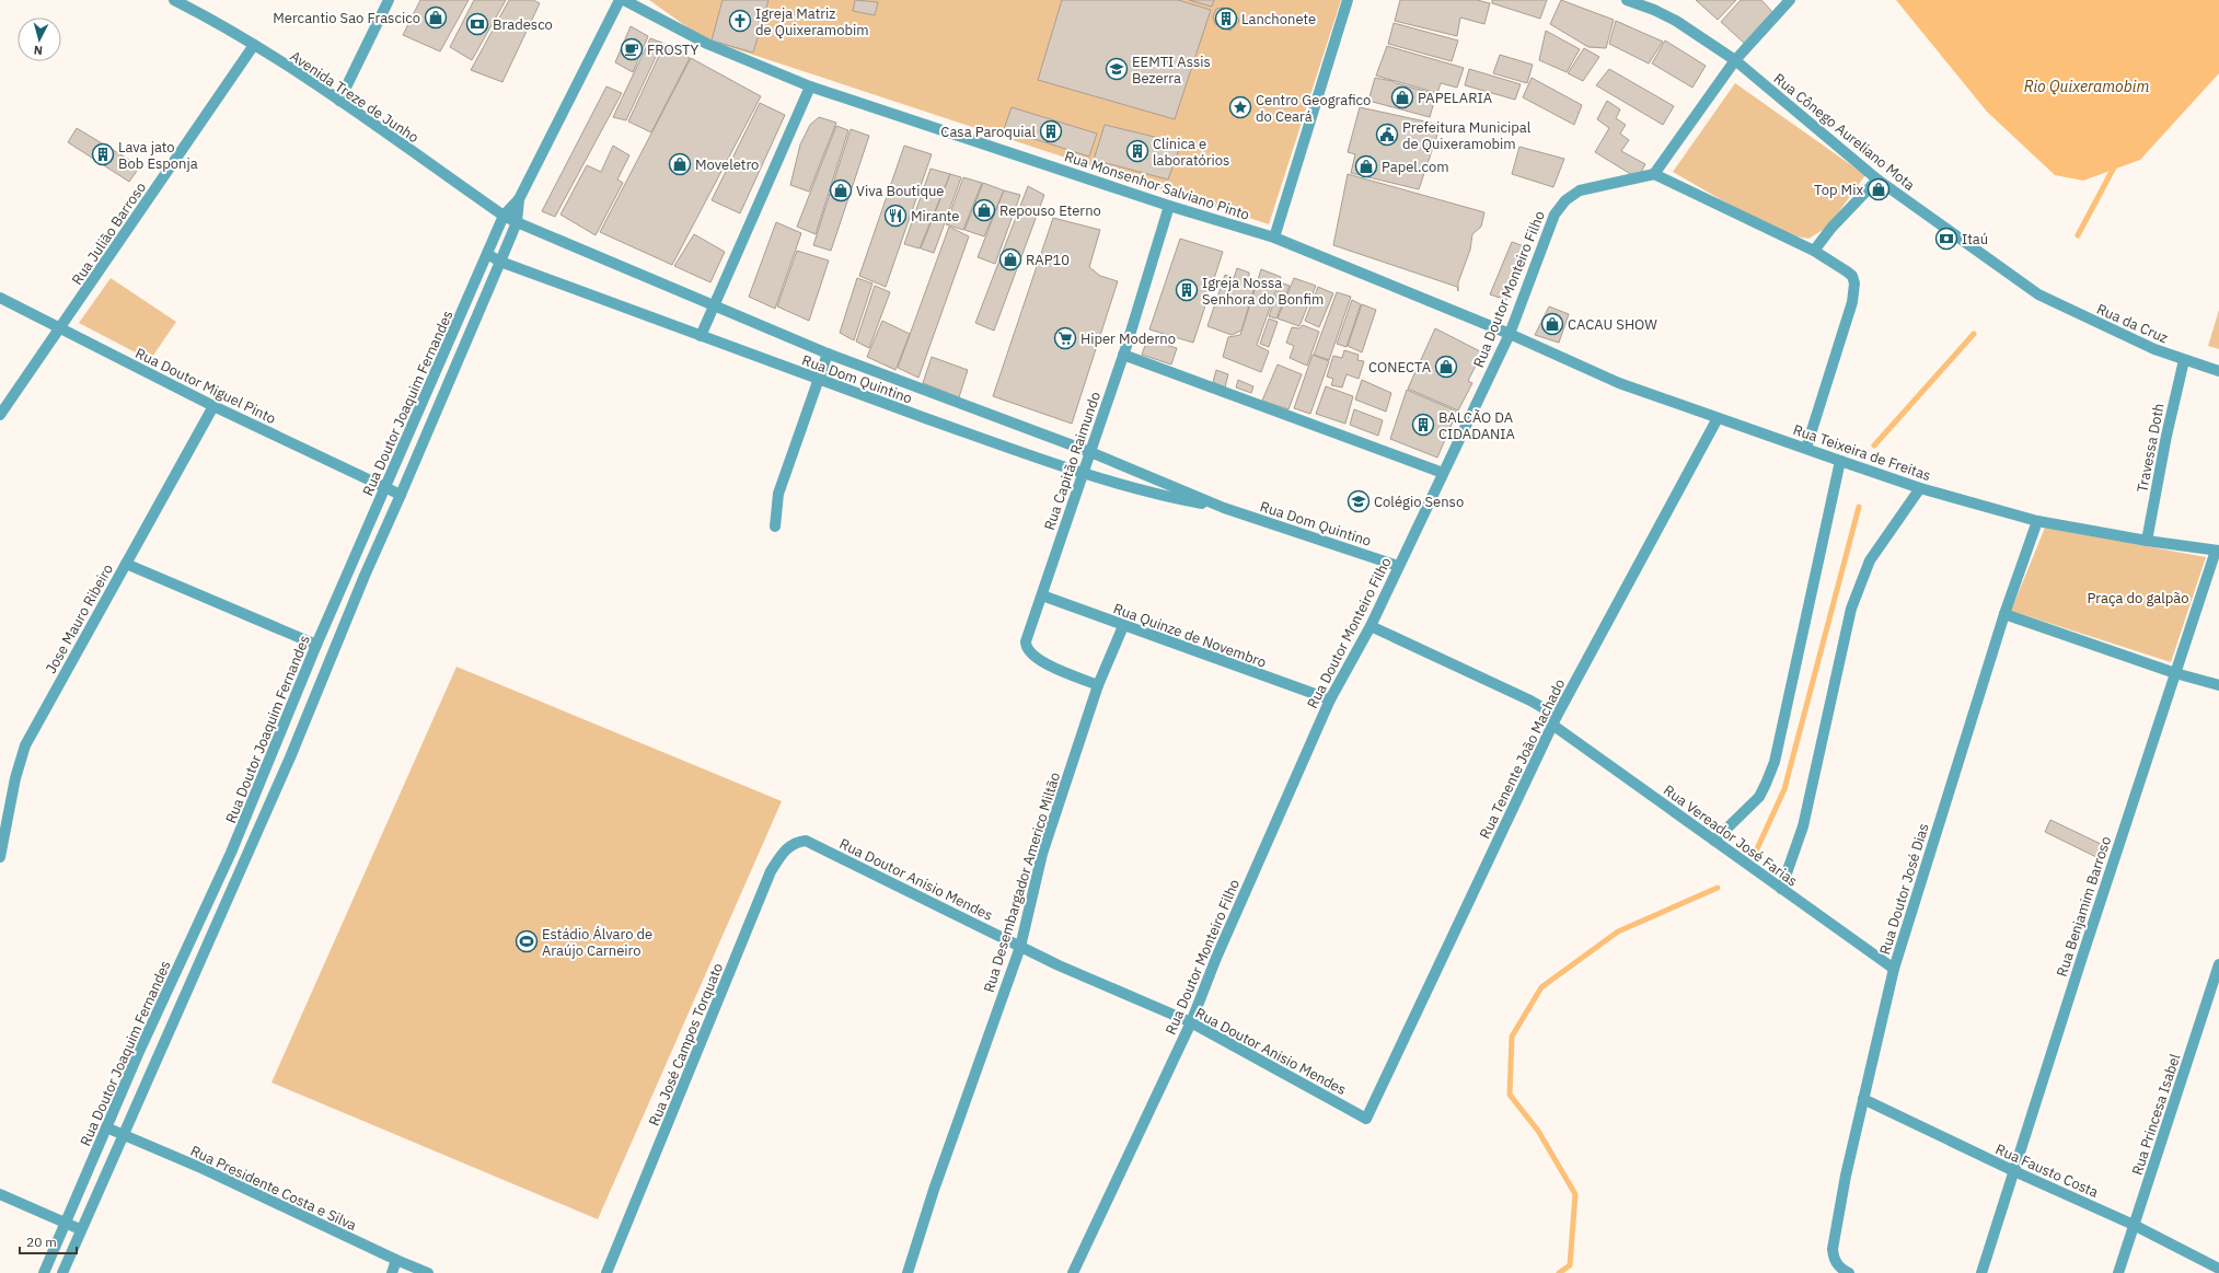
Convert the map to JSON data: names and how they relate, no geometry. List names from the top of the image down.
{
  "streets": {
    "street": [
      "Avenida Treze de Junho",
      "Rua Cônego Aureliano Mota",
      "Rua Monsenhor Salviano Pinto",
      "Rua Julião Barroso",
      "Rua Doutor Monteiro Filho",
      "Rua da Cruz",
      "Rua Dom Quintino",
      "Rua Doutor Miguel Pinto",
      "Rua Doutor Joaquim Fernandes",
      "Travessa Doth",
      "Rua Teixeira de Freitas",
      "Rua Capitão Raimundo",
      "Jose Mauro Ribeiro",
      "Rua Quinze de Novembro",
      "Rua Tenente João Machado",
      "Rua Vereador José Farias",
      "Rua Doutor Anisio Mendes",
      "Rua Desembargador Americo Miltão",
      "Rua Doutor José Dias",
      "Rua Benjamim Barroso",
      "Rua José Campos Torquato",
      "Rua Princesa Isabel",
      "Rua Fausto Costa",
      "Rua Presidente Costa e Silva"
    ]
  },
  "crossings": [
    ["Avenida Treze de Junho", "Rua Julião Barroso"],
    ["Avenida Treze de Junho", "Rua Dom Quintino"],
    ["Avenida Treze de Junho", "Rua Doutor Joaquim Fernandes"],
    ["Rua Cônego Aureliano Mota", "Rua da Cruz"],
    ["Rua Monsenhor Salviano Pinto", "Rua Doutor Monteiro Filho"],
    ["Rua Monsenhor Salviano Pinto", "Rua Teixeira de Freitas"],
    ["Rua Monsenhor Salviano Pinto", "Rua Capitão Raimundo"],
    ["Rua Julião Barroso", "Rua Doutor Miguel Pinto"],
    ["Rua Doutor Monteiro Filho", "Rua Dom Quintino"],
    ["Rua Doutor Monteiro Filho", "Rua Teixeira de Freitas"],
    ["Rua Doutor Monteiro Filho", "Rua Quinze de Novembro"],
    ["Rua Doutor Monteiro Filho", "Rua Vereador José Farias"],
    ["Rua Doutor Monteiro Filho", "Rua Doutor Anisio Mendes"],
    ["Rua da Cruz", "Travessa Doth"],
    ["Rua Dom Quintino", "Rua Doutor Joaquim Fernandes"],
    ["Rua Dom Quintino", "Rua Capitão Raimundo"],
    ["Rua Doutor Miguel Pinto", "Rua Doutor Joaquim Fernandes"],
    ["Rua Doutor Miguel Pinto", "Jose Mauro Ribeiro"],
    ["Rua Doutor Joaquim Fernandes", "Rua Presidente Costa e Silva"],
    ["Travessa Doth", "Rua Teixeira de Freitas"],
    ["Rua Teixeira de Freitas", "Rua Tenente João Machado"],
    ["Rua Teixeira de Freitas", "Rua Doutor José Dias"],
    ["Rua Teixeira de Freitas", "Rua Benjamim Barroso"],
    ["Rua Capitão Raimundo", "Rua Quinze de Novembro"],
    ["Rua Capitão Raimundo", "Rua Desembargador Americo Miltão"],
    ["Rua Quinze de Novembro", "Rua Desembargador Americo Miltão"],
    ["Rua Tenente João Machado", "Rua Vereador José Farias"],
    ["Rua Tenente João Machado", "Rua Doutor Anisio Mendes"],
    ["Rua Vereador José Farias", "Rua Doutor José Dias"],
    ["Rua Doutor Anisio Mendes", "Rua Desembargador Americo Miltão"],
    ["Rua Doutor Anisio Mendes", "Rua José Campos Torquato"],
    ["Rua Doutor José Dias", "Rua Fausto Costa"],
    ["Rua Benjamim Barroso", "Rua Fausto Costa"],
    ["Rua Princesa Isabel", "Rua Fausto Costa"]
  ],
  "water": ["Rio Quixeramobim"],
  "parks": ["Praça do galpão"],
  "places": {
    "shop": [
      "Mercantio Sao Frascico",
      "PAPELARIA",
      "Moveletro",
      "Papel.com",
      "Top Mix",
      "Viva Boutique",
      "Repouso Eterno",
      "RAP10",
      "CACAU SHOW",
      "CONECTA"
    ],
    "building": [
      "Lanchonete",
      "Casa Paroquial",
      "Clínica e laboratórios",
      "Lava jato Bob Esponja",
      "Igreja Nossa Senhora do Bonfim",
      "BALCÃO DA CIDADANIA"
    ],
    "church": ["Igreja Matriz de Quixeramobim"],
    "bank": ["Bradesco", "Itaú"],
    "cafe": ["FROSTY"],
    "school or university": ["EEMTI Assis Bezerra", "Colégio Senso"],
    "place": ["Centro Geografico do Ceará"],
    "public building": ["Prefeitura Municipal de Quixeramobim"],
    "restaurant": ["Mirante"],
    "supermarket": ["Hiper Moderno"],
    "sports": ["Estádio Álvaro de Araújo Carneiro"]
  },
  "scale_bar": "20 m",
  "north": "bottom"
}
